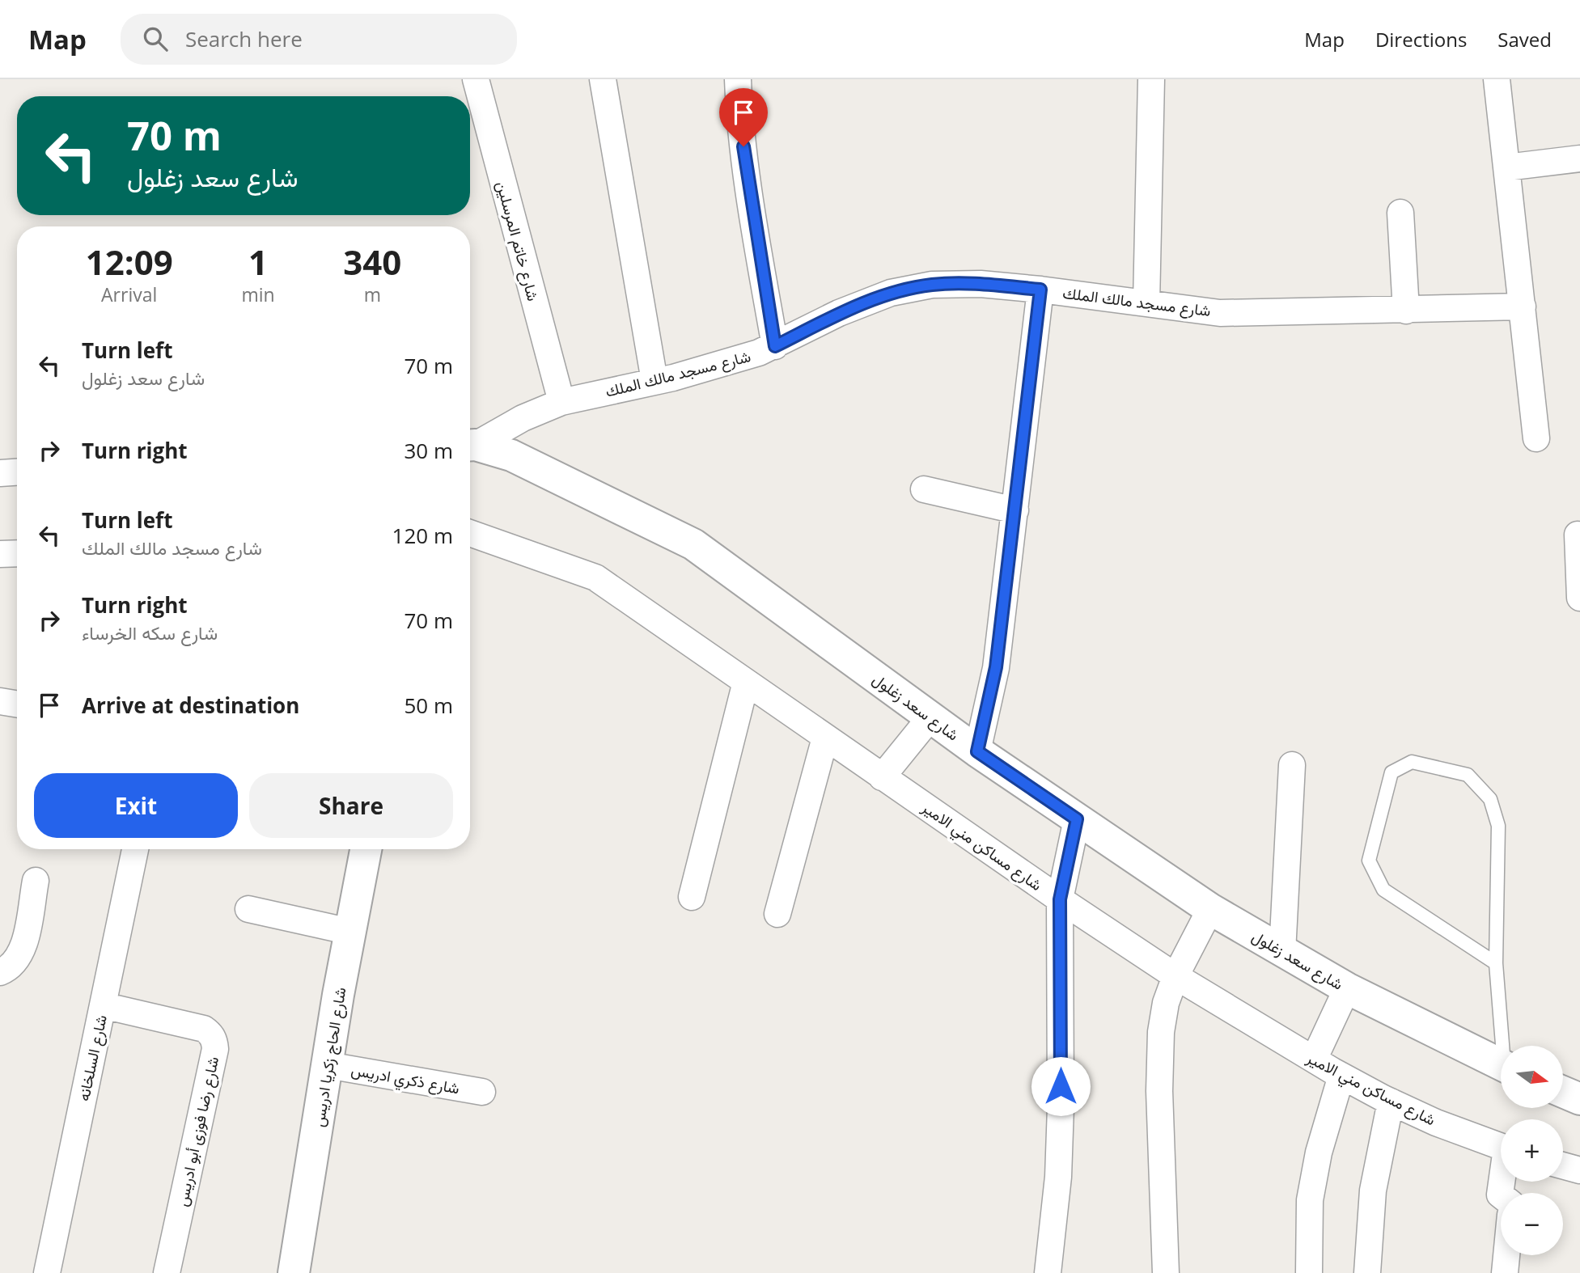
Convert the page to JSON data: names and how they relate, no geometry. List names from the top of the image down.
{
  "streets": {
    "street": [
      "شارع خاتم المرسلين",
      "شارع مسجد مالك الملك",
      "شارع سعد زغلول",
      "شارع مساكن مني الامير",
      "شارع الحاج زكريا ادريس",
      "شارع السلخانه",
      "شارع ذكري ادريس",
      "شارع رضا فوزى أبو ادريس"
    ]
  },
  "crossings": [
    ["شارع خاتم المرسلين", "شارع مسجد مالك الملك"],
    ["شارع الحاج زكريا ادريس", "شارع ذكري ادريس"],
    ["شارع السلخانه", "شارع رضا فوزى أبو ادريس"]
  ],
  "north": "right",
  "page": {
    "header": "Map",
    "search": "Search here",
    "nav": ["Map", "Directions", "Saved"],
    "turn": ["70 m", "شارع سعد زغلول"],
    "eta": [
      "12:09",
      "Arrival",
      "1",
      "min",
      "340",
      "m"
    ],
    "list": [
      {
        "name": "Turn left",
        "note": "شارع سعد زغلول",
        "value": "70 m"
      },
      {
        "name": "Turn right",
        "value": "30 m"
      },
      {
        "name": "Turn left",
        "note": "شارع مسجد مالك الملك",
        "value": "120 m"
      },
      {
        "name": "Turn right",
        "note": "شارع سكه الخرساء",
        "value": "70 m"
      },
      {
        "name": "Arrive at destination",
        "value": "50 m"
      }
    ],
    "buttons": ["Exit", "Share"],
    "map_buttons": ["+", "−"]
  }
}
